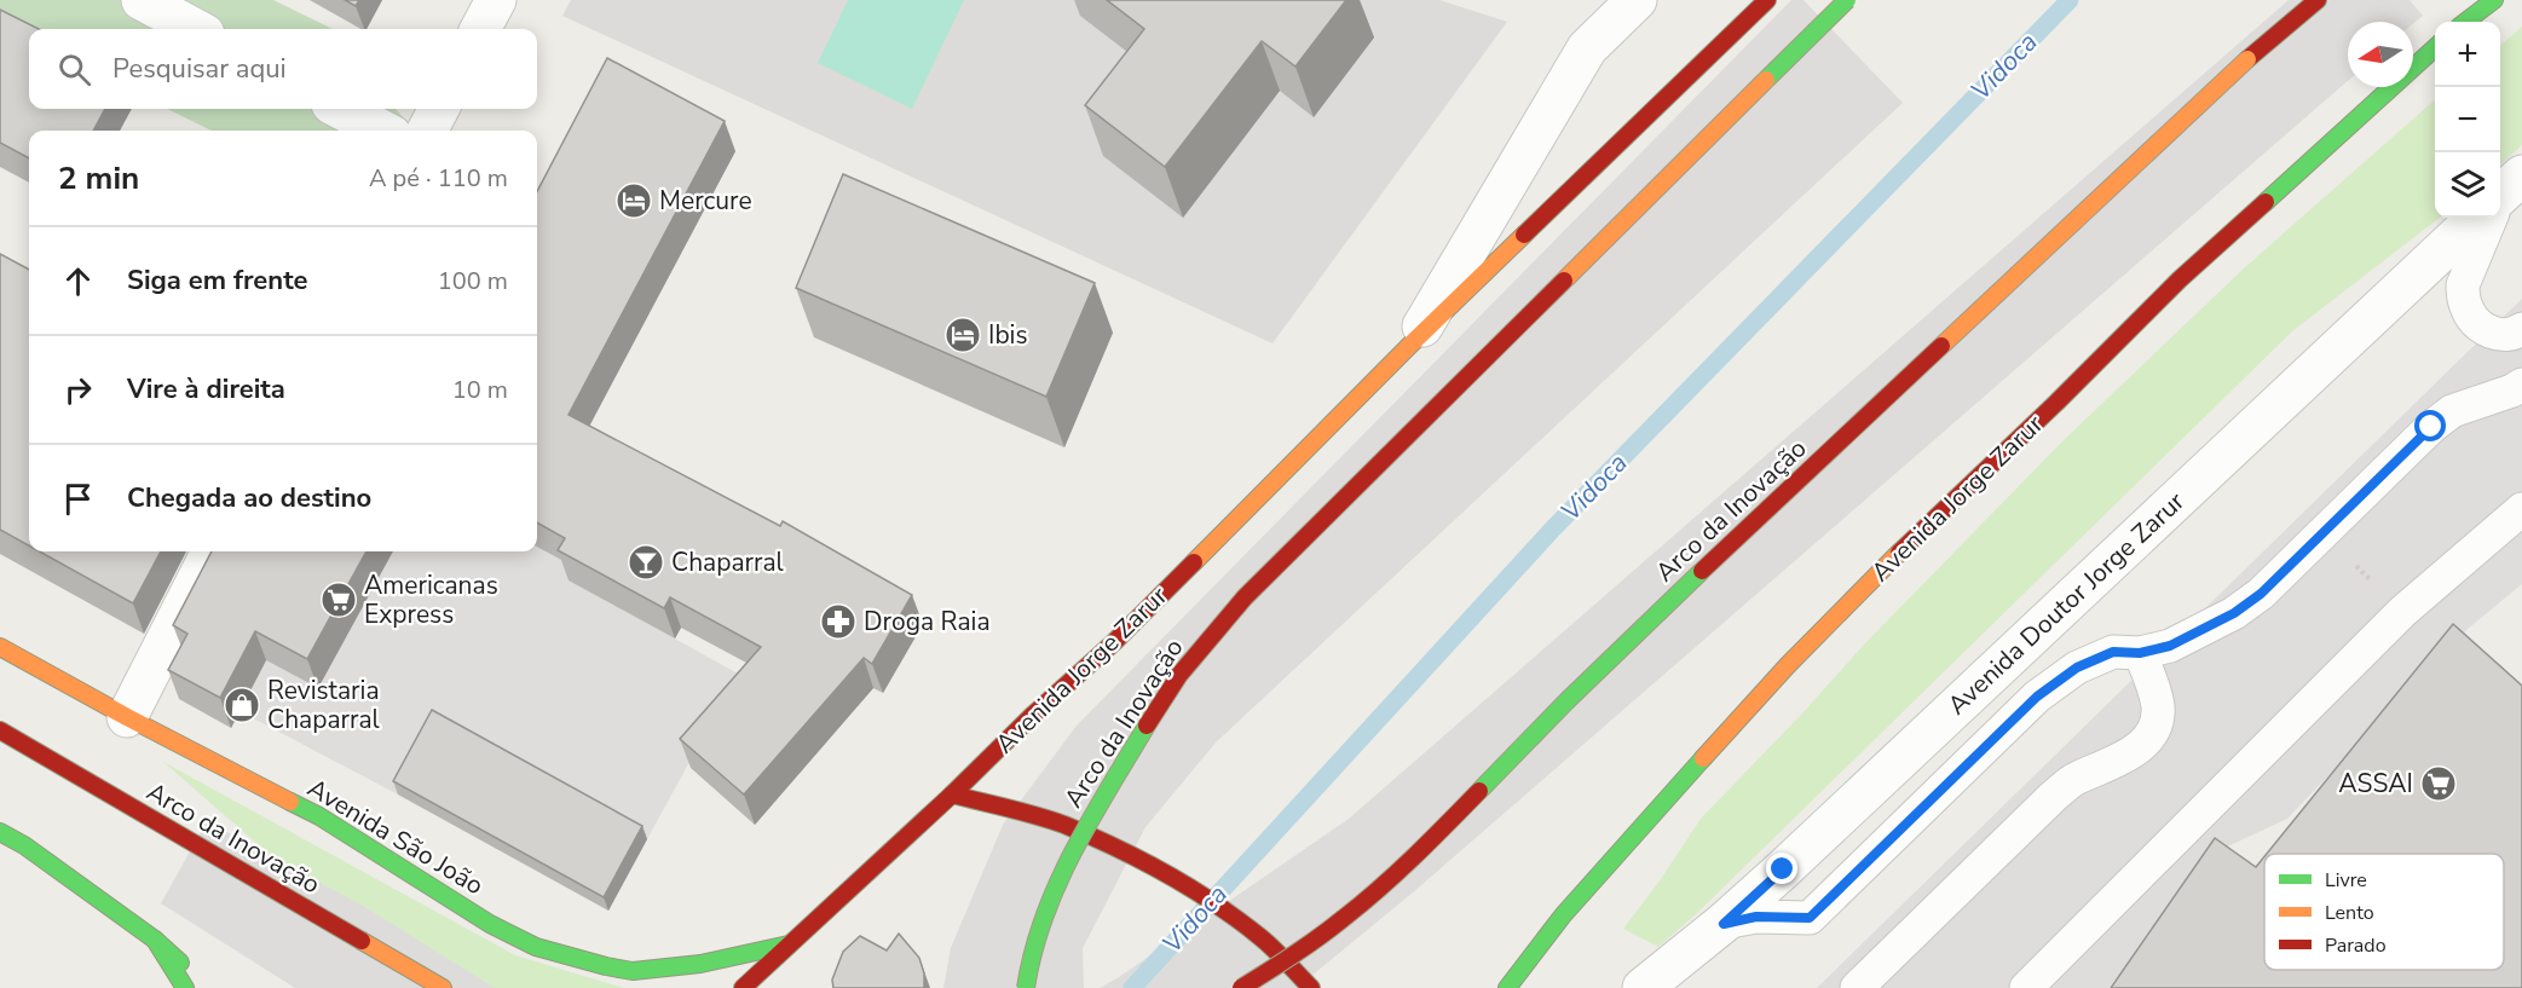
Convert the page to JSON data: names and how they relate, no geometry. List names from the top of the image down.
{
  "streets": {
    "main road": ["Avenida Jorge Zarur", "Arco da Inovação", "Avenida São João"],
    "street": ["Avenida Doutor Jorge Zarur"]
  },
  "crossings": [
    ["Avenida Jorge Zarur", "Avenida São João"]
  ],
  "water": ["Vidoca"],
  "places": {
    "hotel": ["Mercure", "Ibis"],
    "bar": ["Chaparral"],
    "supermarket": ["Americanas Express", "ASSAI"],
    "pharmacy": ["Droga Raia"],
    "shop": ["Revistaria Chaparral"]
  },
  "legend": ["Livre", "Lento", "Parado"],
  "north": "left",
  "page": {
    "map_buttons": ["+", "−"],
    "search": "Pesquisar aqui",
    "heading": ["2 min", "A pé · 110 m"],
    "list": [
      ["Siga em frente", "100 m"],
      ["Vire à direita", "10 m"],
      "Chegada ao destino"
    ]
  }
}
